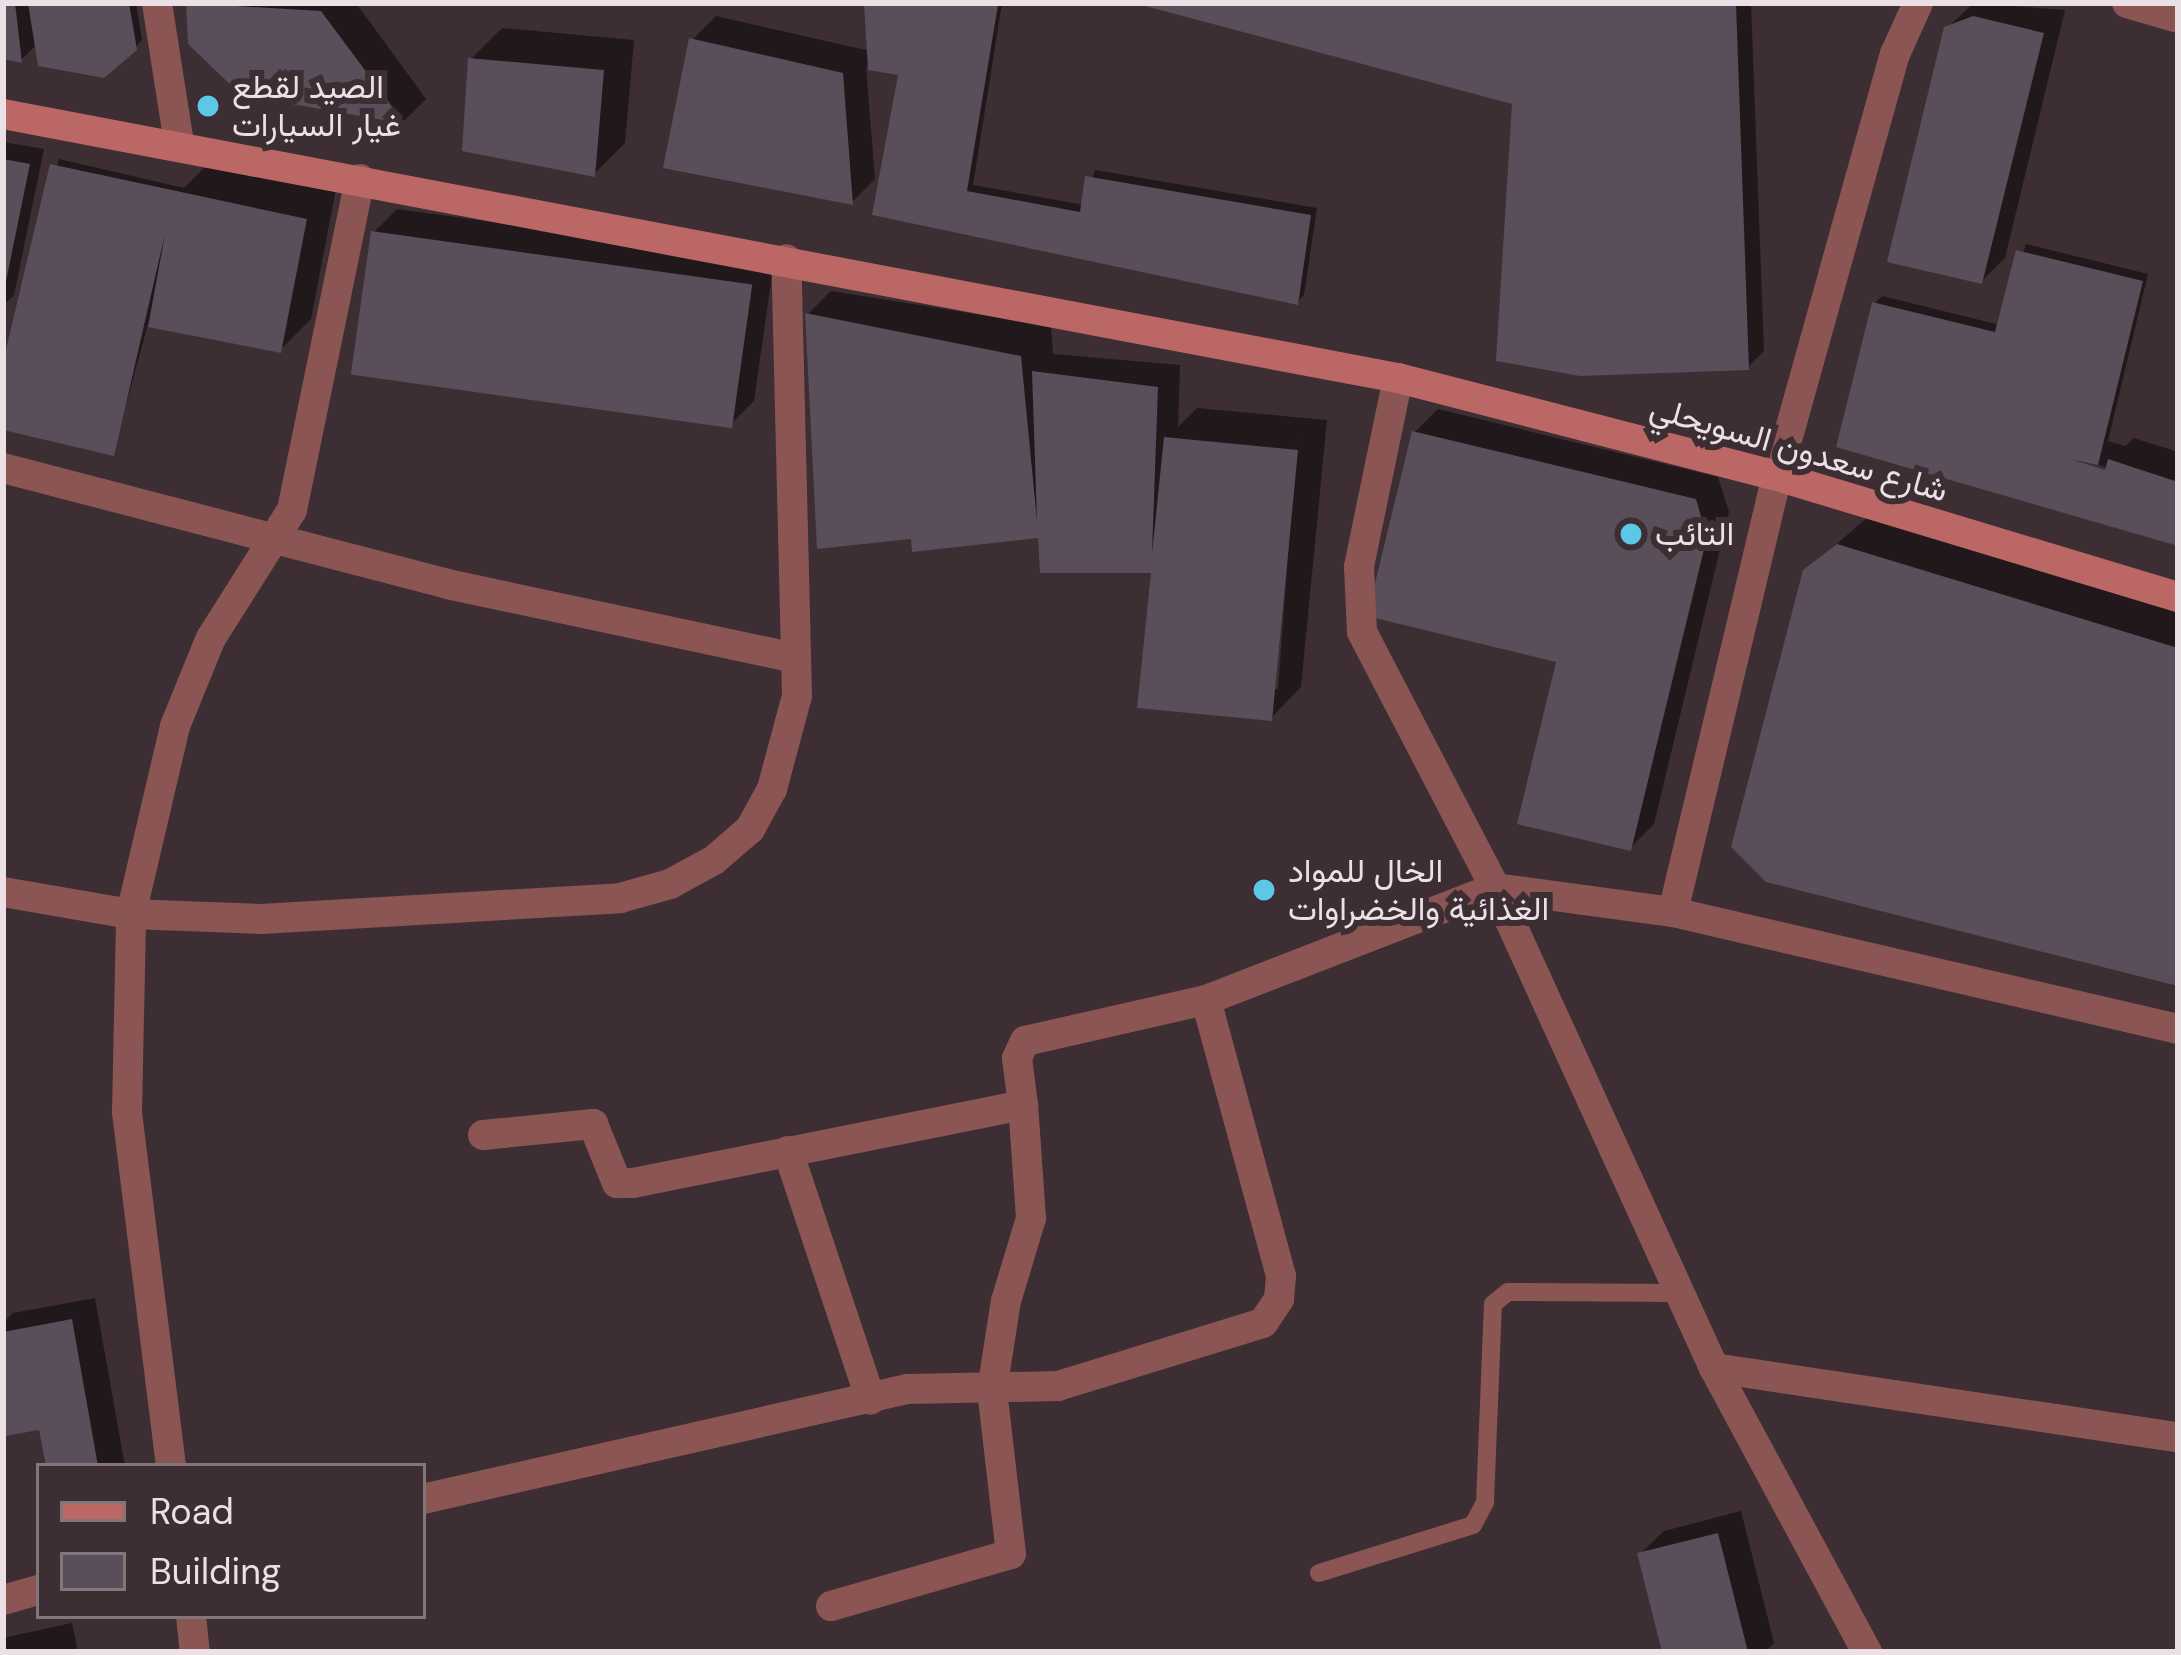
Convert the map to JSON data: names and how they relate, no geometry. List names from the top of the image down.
{
  "streets": {
    "main road": ["شارع سعدون السويحلي"]
  },
  "places": ["الصيد لقطع غيار السيارات", "التائب", "الخال للمواد الغذائية والخضراوات"],
  "legend": ["Road", "Building"]
}
